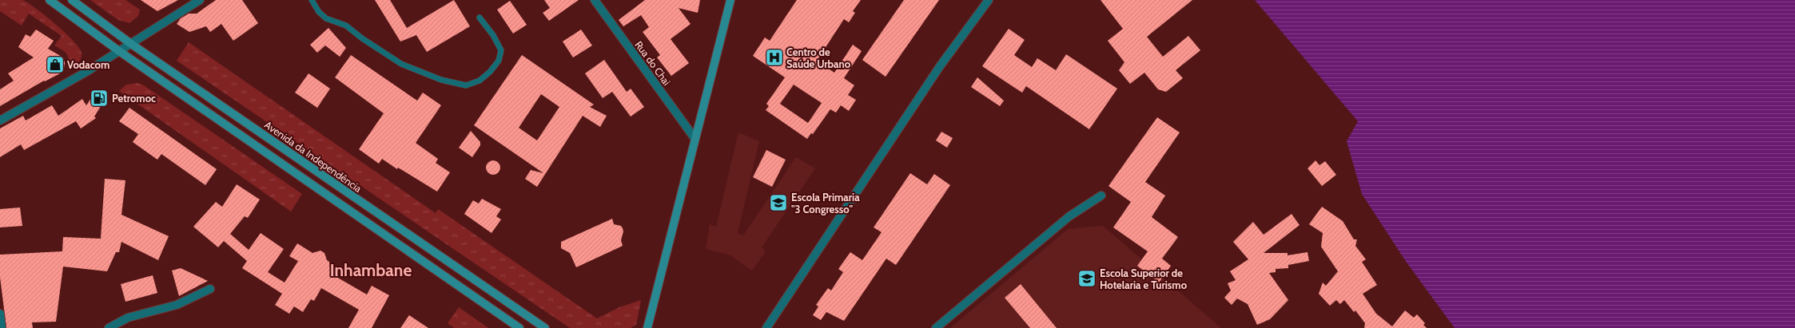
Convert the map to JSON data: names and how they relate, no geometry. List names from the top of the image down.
{
  "streets": {
    "main road": ["Avenida da Independência"],
    "street": ["Rua do Chai"]
  },
  "districts": ["Inhambane"],
  "places": {
    "hospital": ["Centro de Saúde Urbano"],
    "shop": ["Vodacom"],
    "fuel station": ["Petromoc"],
    "school or university": ["Escola Primaria \"3 Congresso\"", "Escola Superior de Hotelaria e Turismo"]
  }
}
